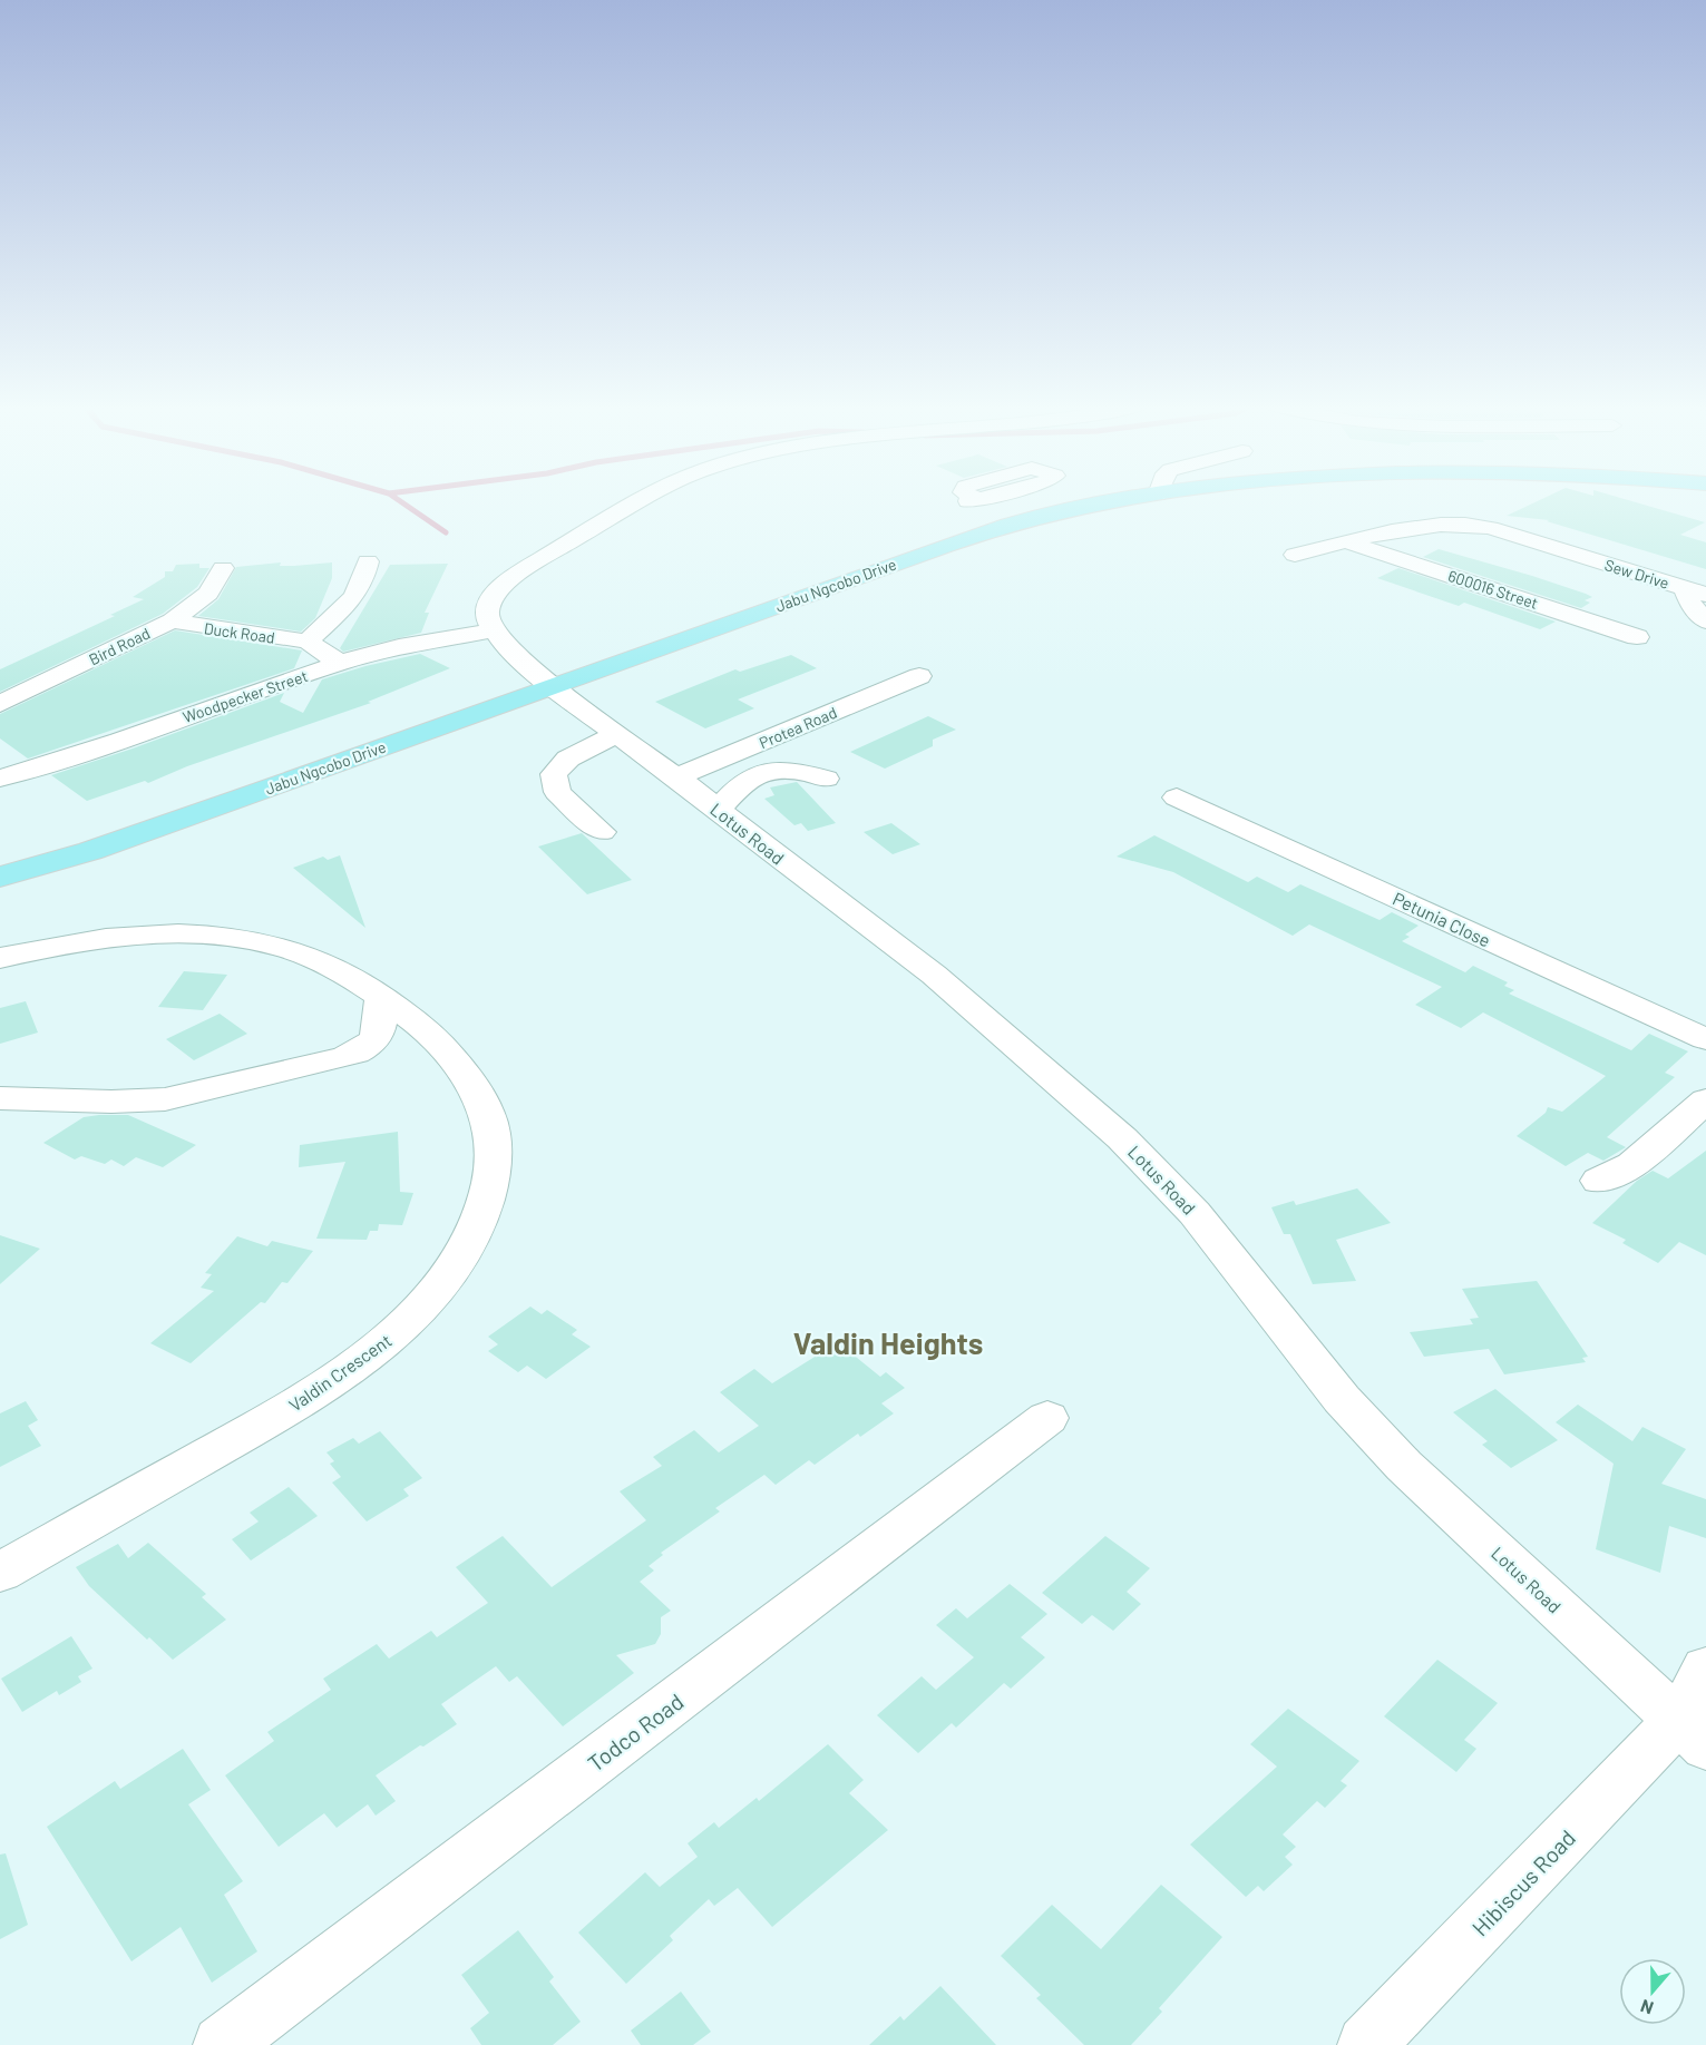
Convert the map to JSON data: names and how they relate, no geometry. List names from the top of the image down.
{
  "streets": {
    "main road": ["Jabu Ngcobo Drive"],
    "street": [
      "Sew Drive",
      "600016 Street",
      "Duck Road",
      "Bird Road",
      "Woodpecker Street",
      "Protea Road",
      "Lotus Road",
      "Petunia Close",
      "Valdin Crescent",
      "Todco Road",
      "Hibiscus Road"
    ]
  },
  "crossings": [
    ["Sew Drive", "600016 Street"],
    ["Jabu Ngcobo Drive", "Lotus Road"],
    ["Duck Road", "Bird Road"],
    ["Woodpecker Street", "Lotus Road"],
    ["Protea Road", "Lotus Road"],
    ["Lotus Road", "Hibiscus Road"]
  ],
  "districts": ["Valdin Heights"],
  "north": "bottom"
}
